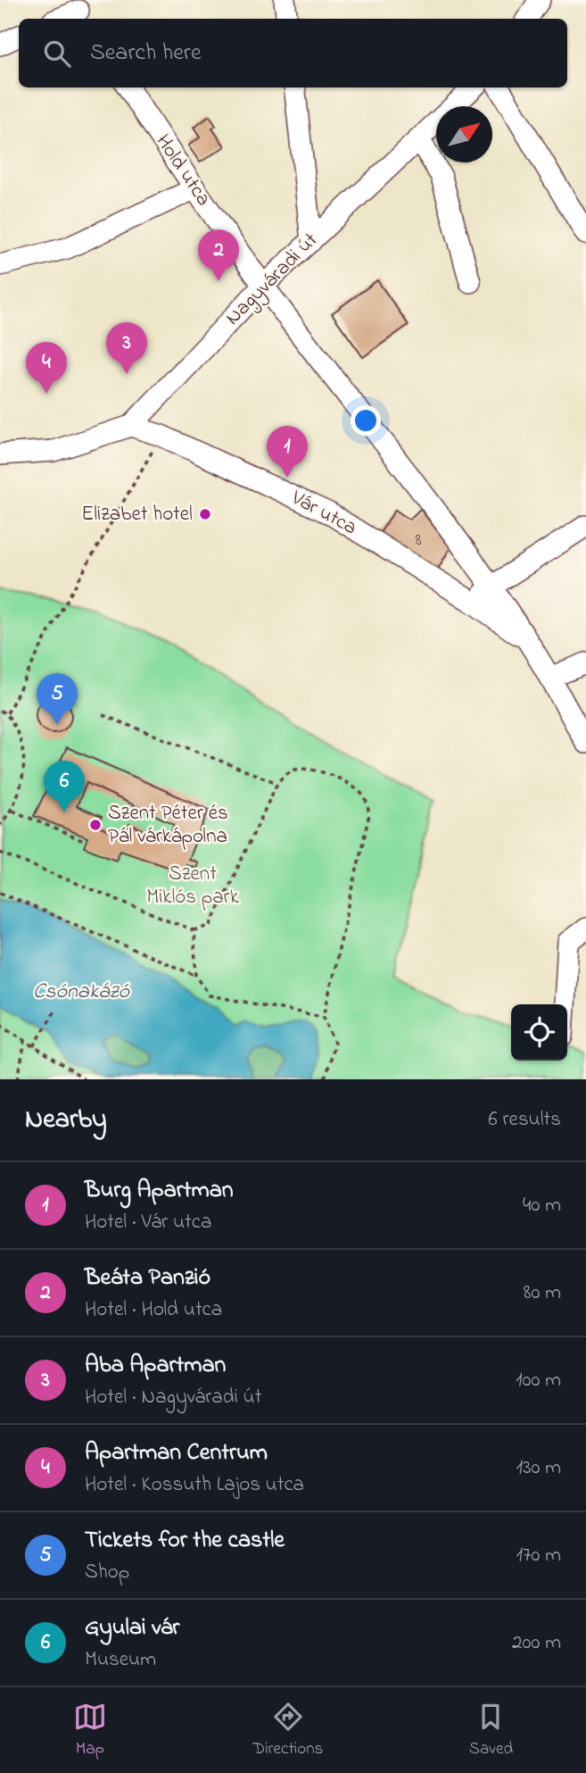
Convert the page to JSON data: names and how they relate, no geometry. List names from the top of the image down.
{
  "streets": {
    "street": ["Hold utca", "Nagyváradi út", "Vár utca"]
  },
  "crossings": [
    ["Hold utca", "Nagyváradi út"],
    ["Hold utca", "Vár utca"],
    ["Nagyváradi út", "Vár utca"]
  ],
  "water": ["Csónakázó"],
  "parks": ["Szent Miklós park"],
  "places": ["Elizabet hotel", "Szent Péter és Pál várkápolna"],
  "house_numbers": ["8"],
  "north": "top right",
  "page": {
    "search": "Search here",
    "pins": [
      "2",
      "3",
      "4",
      "1",
      "5",
      "6"
    ],
    "heading": ["Nearby", "6 results"],
    "list": [
      {
        "mark": "1",
        "name": "Burg Apartman",
        "note": "Hotel · Vár utca",
        "value": "40 m"
      },
      {
        "mark": "2",
        "name": "Beáta Panzió",
        "note": "Hotel · Hold utca",
        "value": "80 m"
      },
      {
        "mark": "3",
        "name": "Aba Apartman",
        "note": "Hotel · Nagyváradi út",
        "value": "100 m"
      },
      {
        "mark": "4",
        "name": "Apartman Centrum",
        "note": "Hotel · Kossuth Lajos utca",
        "value": "130 m"
      },
      {
        "mark": "5",
        "name": "Tickets for the castle",
        "note": "Shop",
        "value": "170 m"
      },
      {
        "mark": "6",
        "name": "Gyulai vár",
        "note": "Museum",
        "value": "200 m"
      }
    ],
    "nav": ["Map", "Directions", "Saved"]
  }
}
